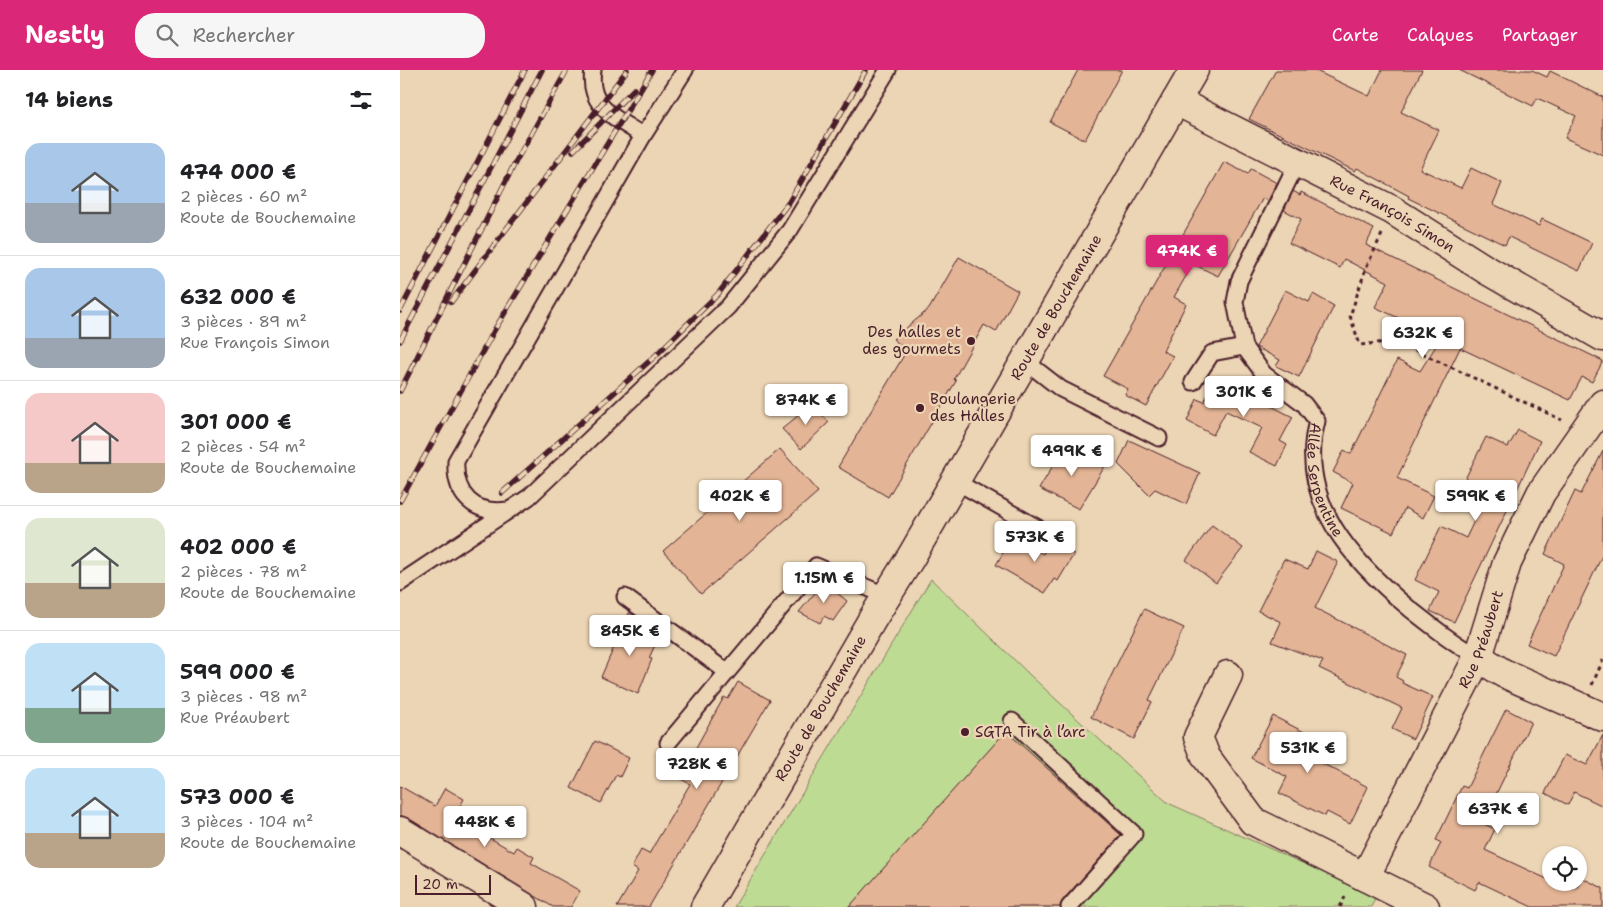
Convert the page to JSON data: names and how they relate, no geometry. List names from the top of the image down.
{
  "streets": {
    "street": ["Rue François Simon", "Route de Bouchemaine", "Rue Préaubert"],
    "lane": ["Allée Serpentine"]
  },
  "crossings": [
    ["Rue François Simon", "Route de Bouchemaine"],
    ["Rue François Simon", "Allée Serpentine"],
    ["Allée Serpentine", "Rue Préaubert"]
  ],
  "places": ["Des halles et des gourmets", "Boulangerie des Halles", "SGTA Tir à l’arc"],
  "scale_bar": "20 m",
  "page": {
    "header": "Nestly",
    "search": "Rechercher",
    "nav": ["Carte", "Calques", "Partager"],
    "heading": "14 biens",
    "list": [
      {
        "name": "474 000 €",
        "note": "2 pièces · 60 m² · Route de Bouchemaine"
      },
      {
        "name": "632 000 €",
        "note": "3 pièces · 89 m² · Rue François Simon"
      },
      {
        "name": "301 000 €",
        "note": "2 pièces · 54 m² · Route de Bouchemaine"
      },
      {
        "name": "402 000 €",
        "note": "2 pièces · 78 m² · Route de Bouchemaine"
      },
      {
        "name": "599 000 €",
        "note": "3 pièces · 98 m² · Rue Préaubert"
      },
      {
        "name": "573 000 €",
        "note": "3 pièces · 104 m² · Route de Bouchemaine"
      }
    ],
    "price": [
      "474K €",
      "632K €",
      "301K €",
      "874K €",
      "499K €",
      "402K €",
      "599K €",
      "573K €",
      "1.15M €",
      "845K €",
      "531K €",
      "728K €",
      "637K €",
      "448K €"
    ],
    "scale": "20 m"
  }
}
